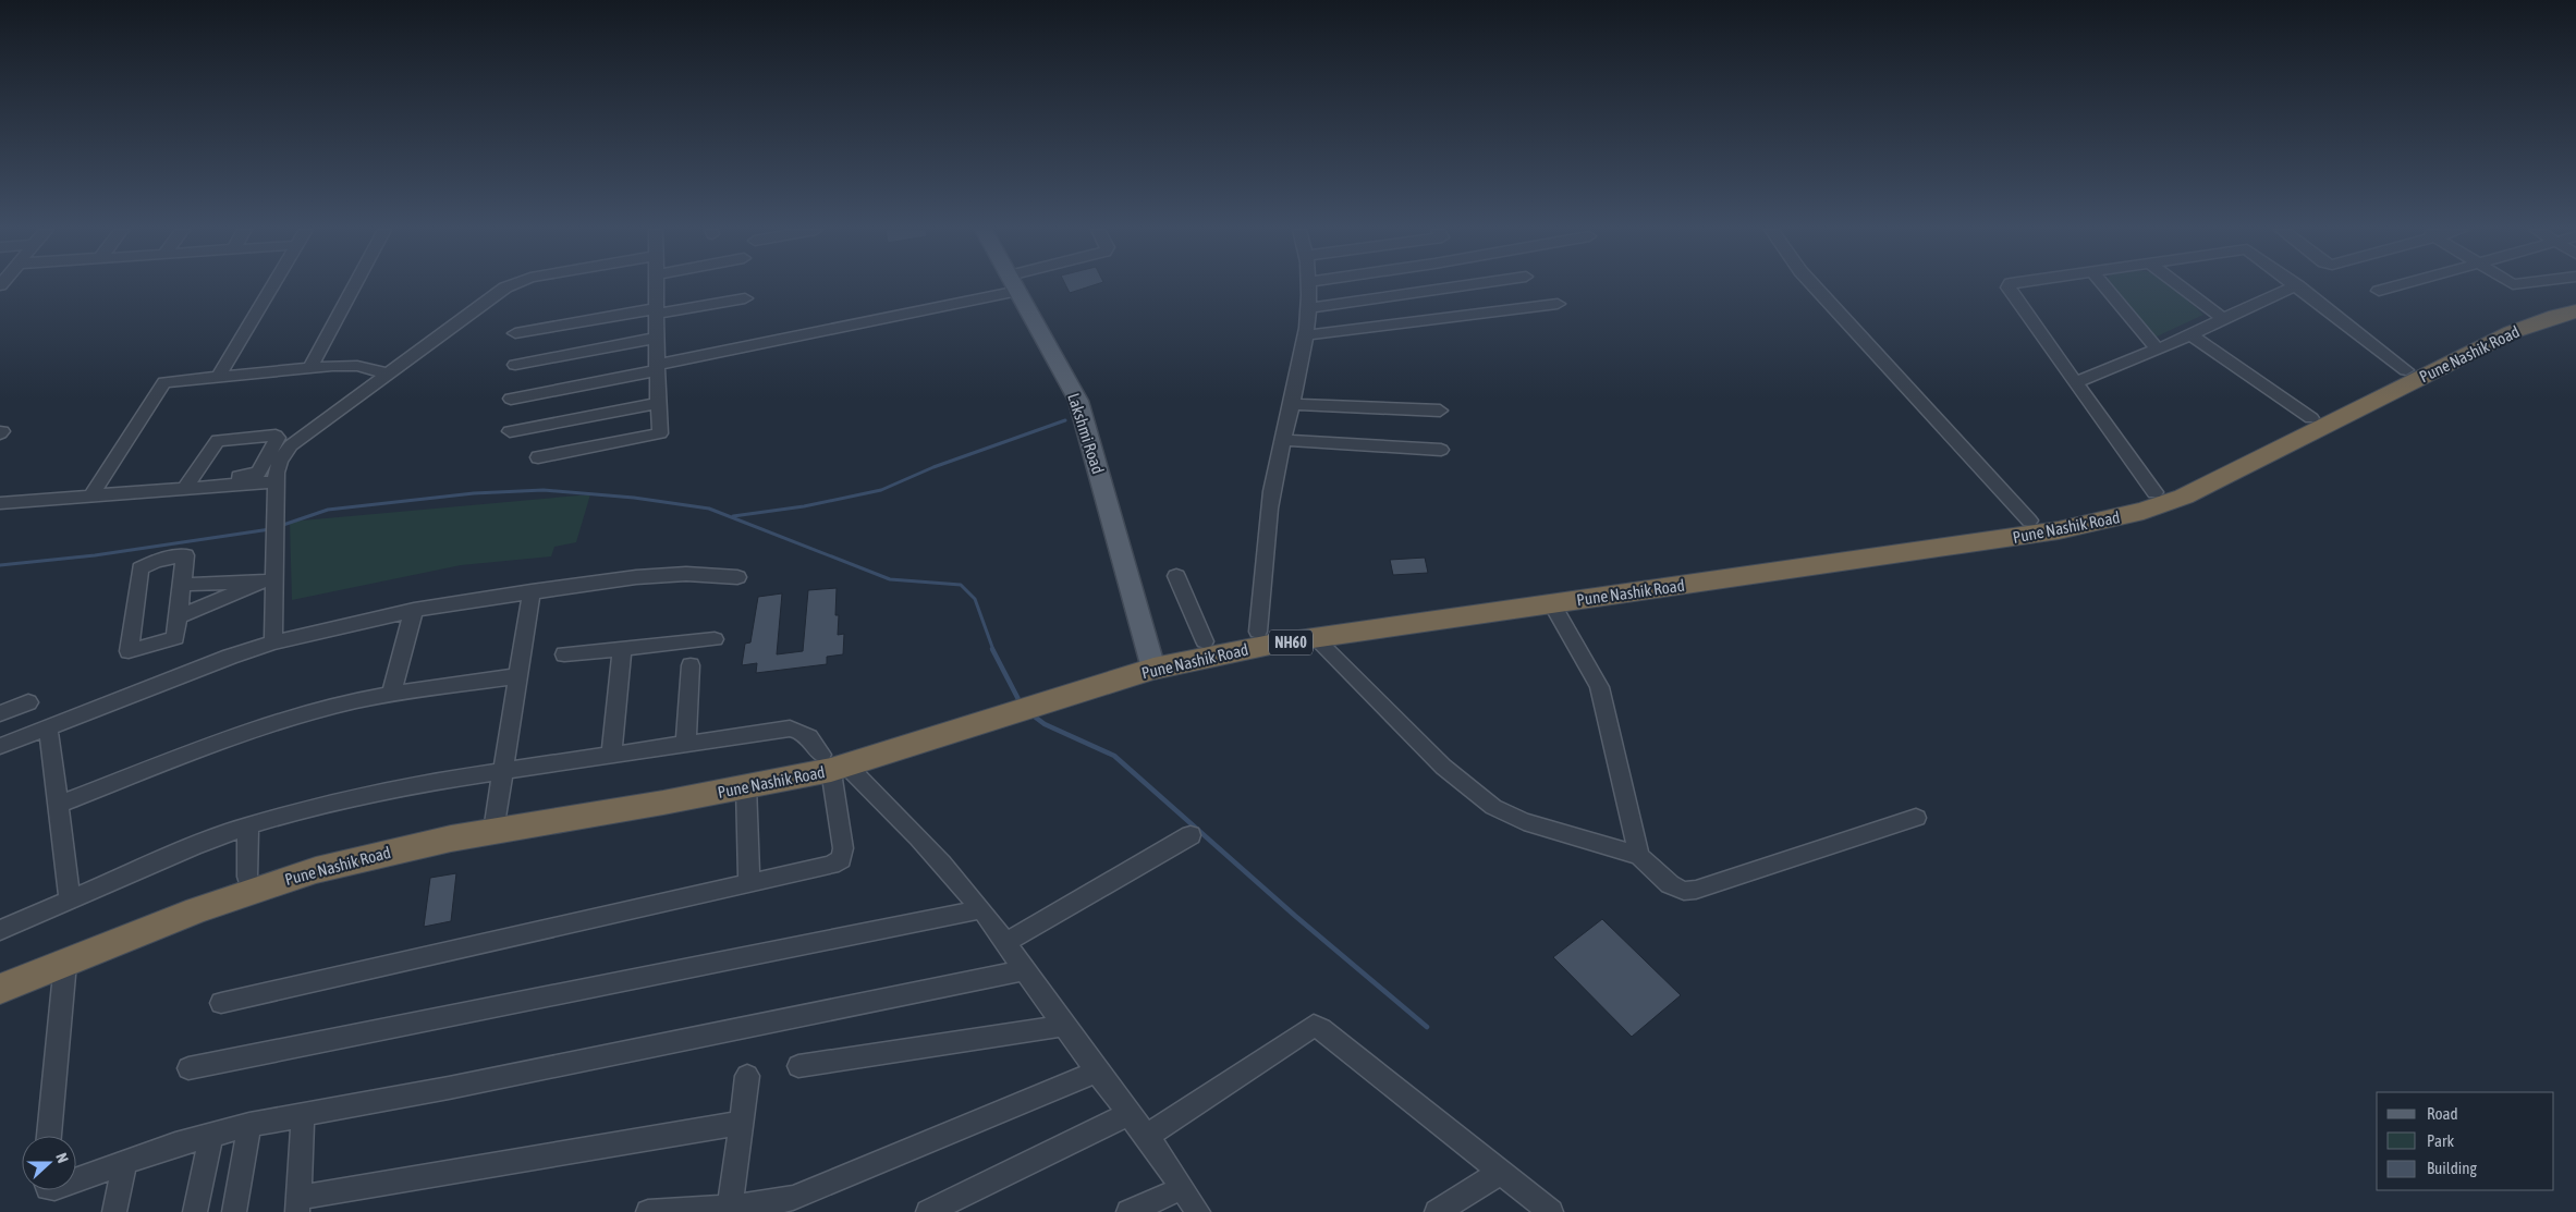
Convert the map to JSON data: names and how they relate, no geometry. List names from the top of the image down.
{
  "streets": {
    "highway": ["Pune Nashik Road", "NH60"],
    "main road": ["Lakshmi Road"]
  },
  "crossings": [
    ["Pune Nashik Road", "Lakshmi Road"]
  ],
  "legend": ["Road", "Park", "Building"],
  "north": "right"
}
